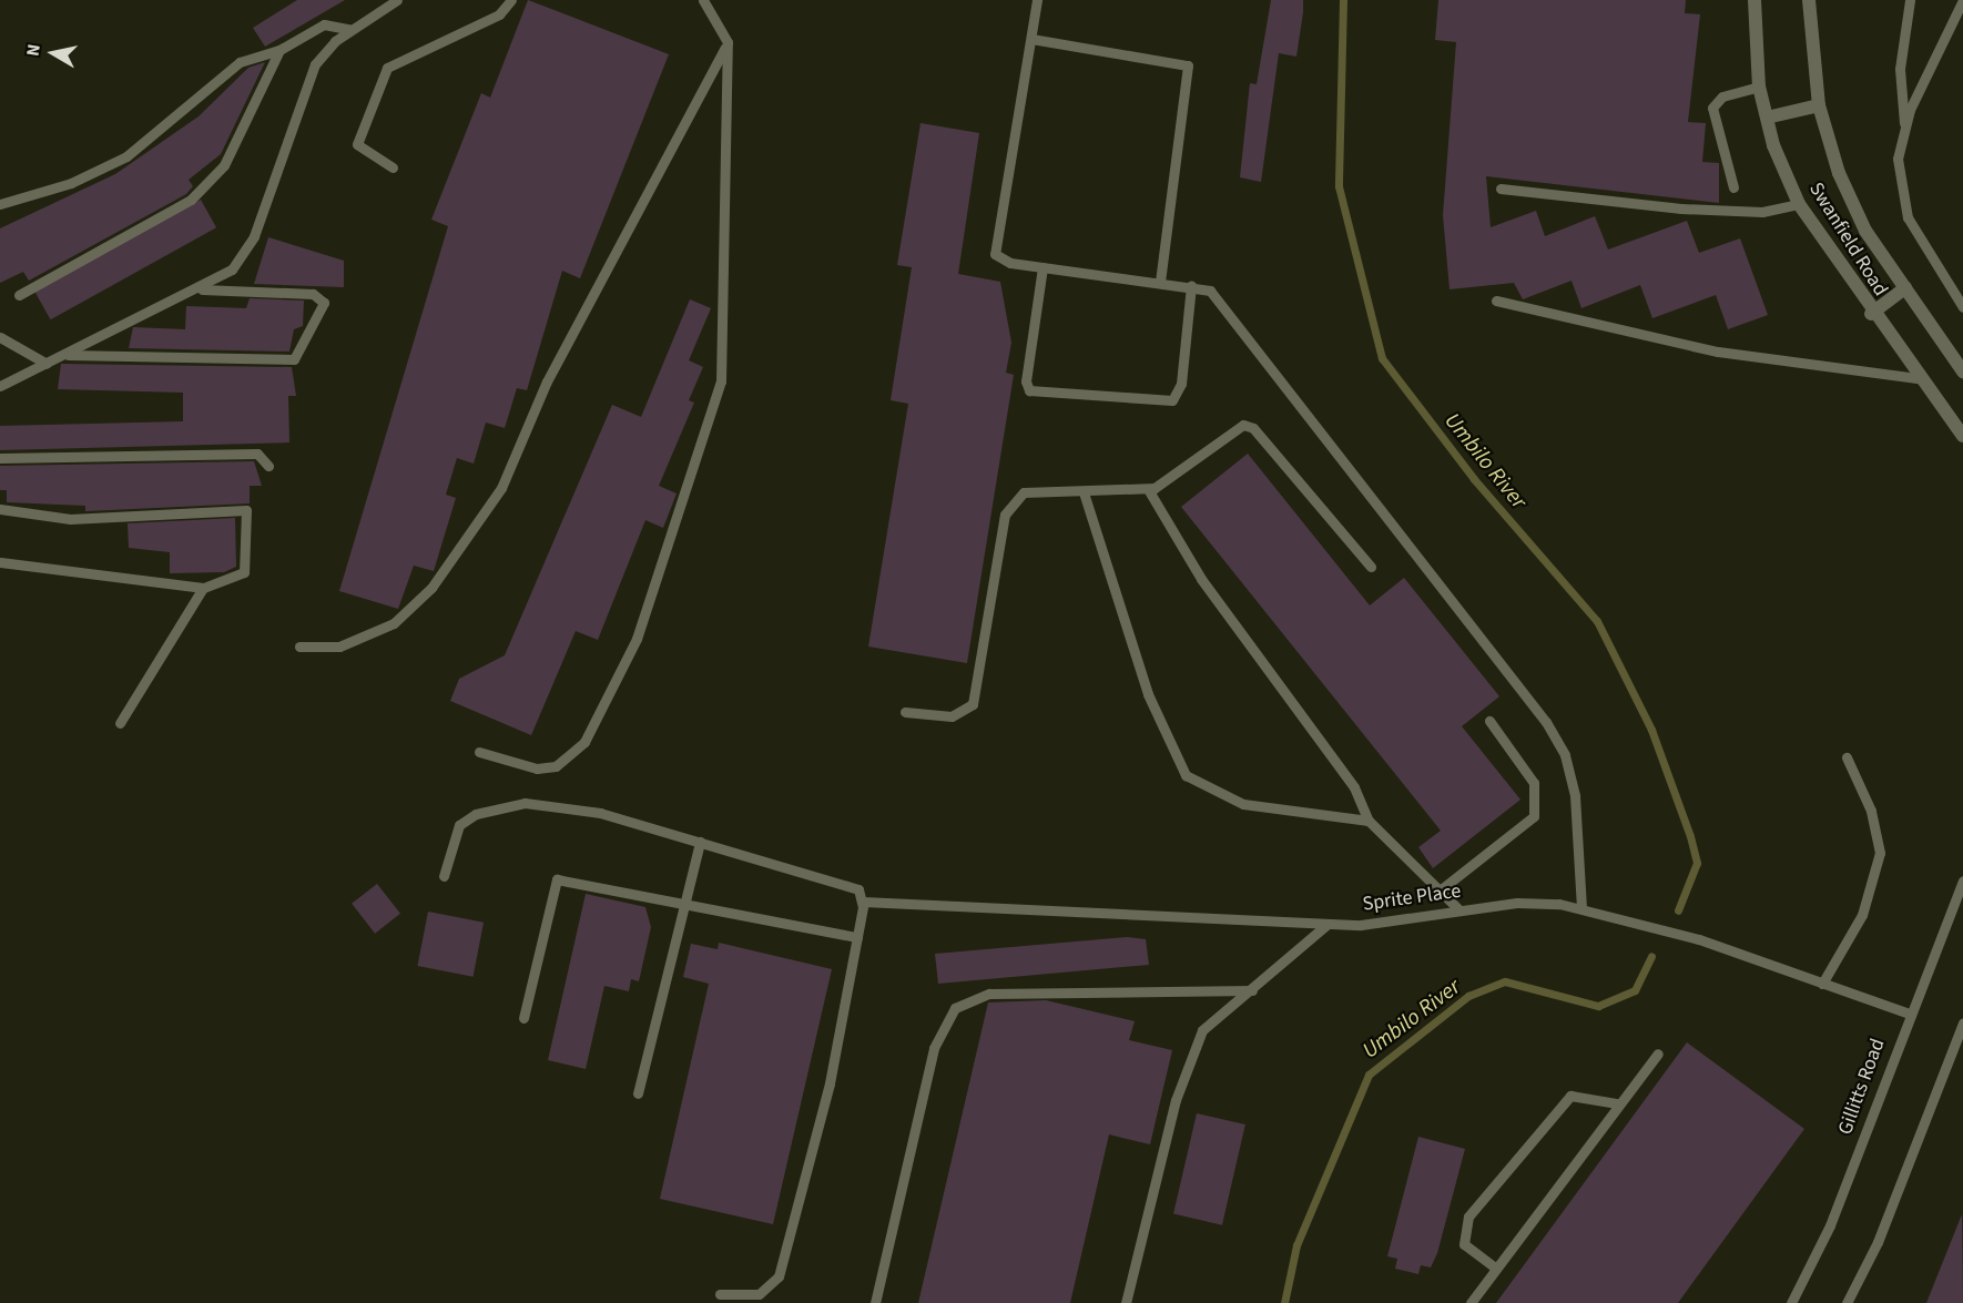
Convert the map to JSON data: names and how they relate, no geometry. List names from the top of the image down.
{
  "streets": {
    "street": ["Swanfield Road"],
    "lane": ["Sprite Place", "Gillitts Road"]
  },
  "crossings": [
    ["Sprite Place", "Gillitts Road"]
  ],
  "water": ["Umbilo River"],
  "north": "left"
}
